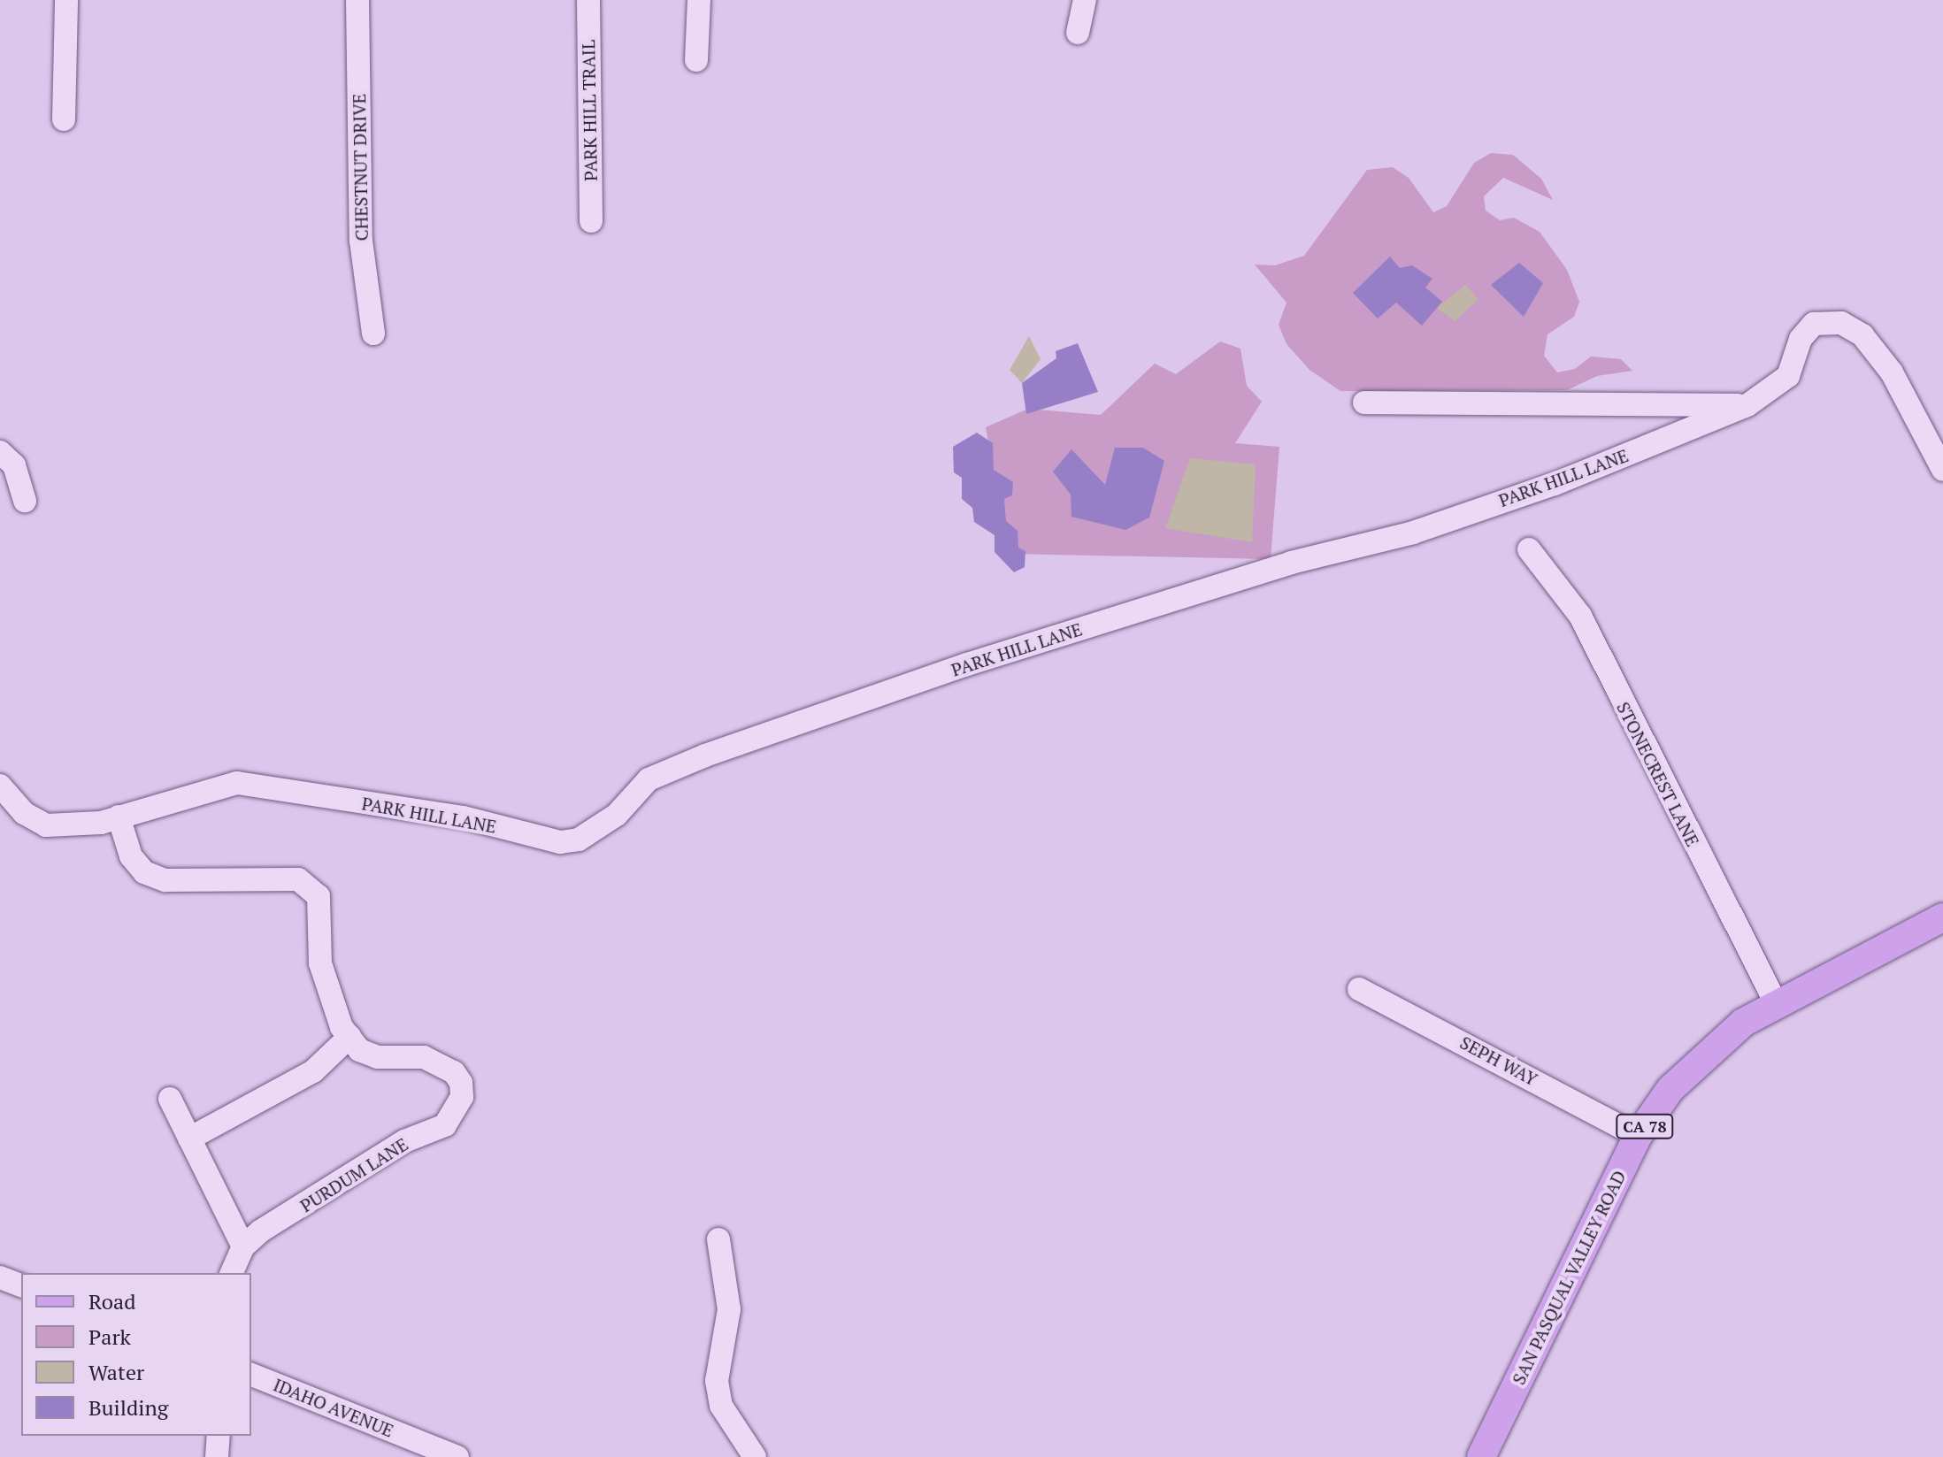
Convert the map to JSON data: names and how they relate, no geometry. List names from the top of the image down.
{
  "streets": {
    "main road": ["CA 78", "SAN PASQUAL VALLEY ROAD"],
    "street": [
      "PARK HILL TRAIL",
      "CHESTNUT DRIVE",
      "PARK HILL LANE",
      "STONECREST LANE",
      "SEPH WAY",
      "PURDUM LANE",
      "IDAHO AVENUE"
    ]
  },
  "crossings": [
    ["STONECREST LANE", "SAN PASQUAL VALLEY ROAD"],
    ["SEPH WAY", "SAN PASQUAL VALLEY ROAD"]
  ],
  "legend": [
    "Road",
    "Park",
    "Water",
    "Building"
  ]
}
